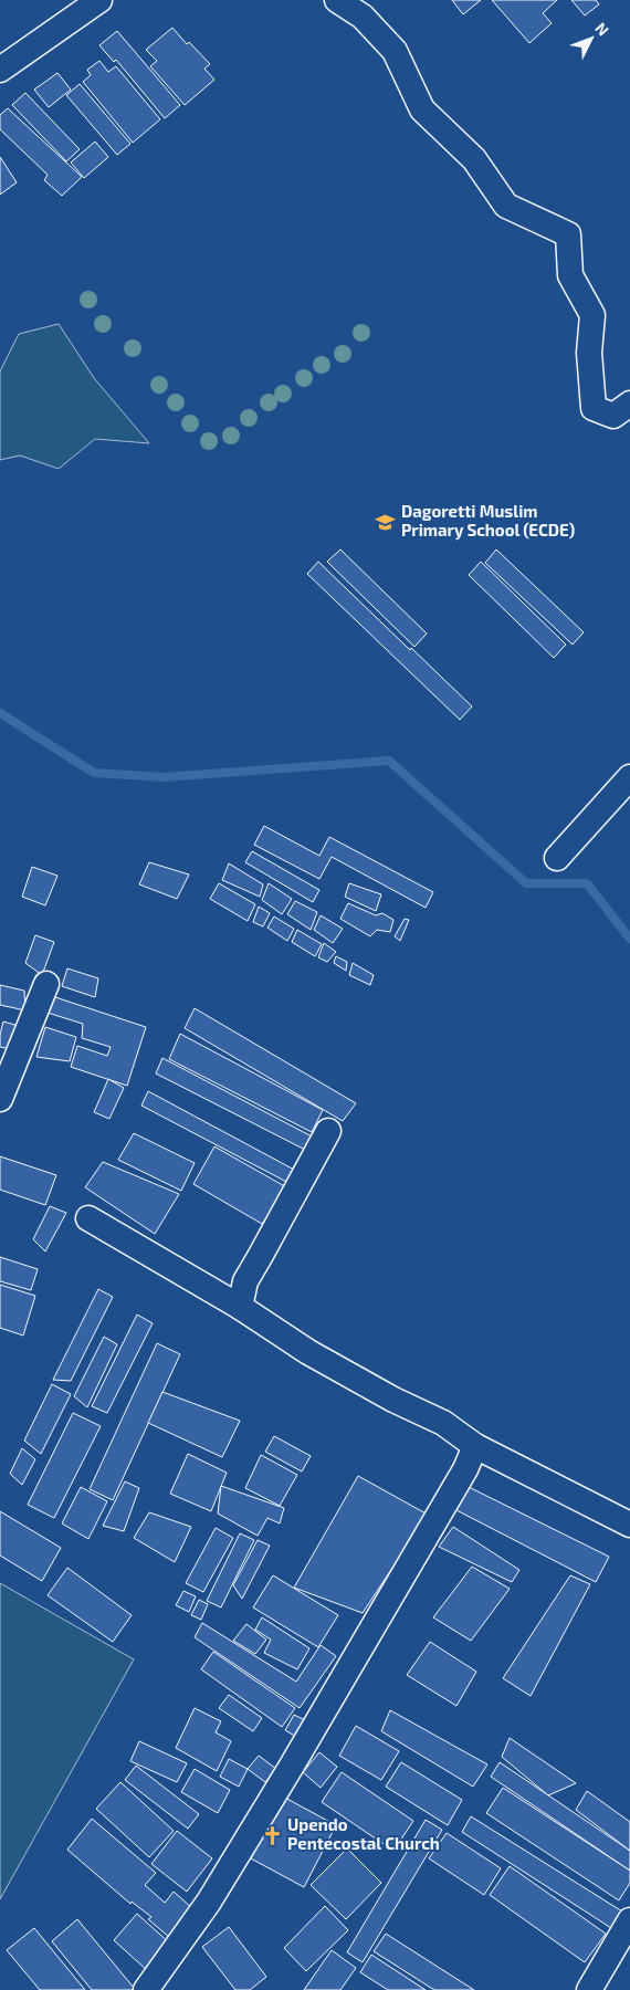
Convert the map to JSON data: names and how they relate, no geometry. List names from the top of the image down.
{
  "places": {
    "school or university": ["Dagoretti Muslim Primary School (ECDE)"],
    "church": ["Upendo Pentecostal Church"]
  },
  "north": "top right"
}
